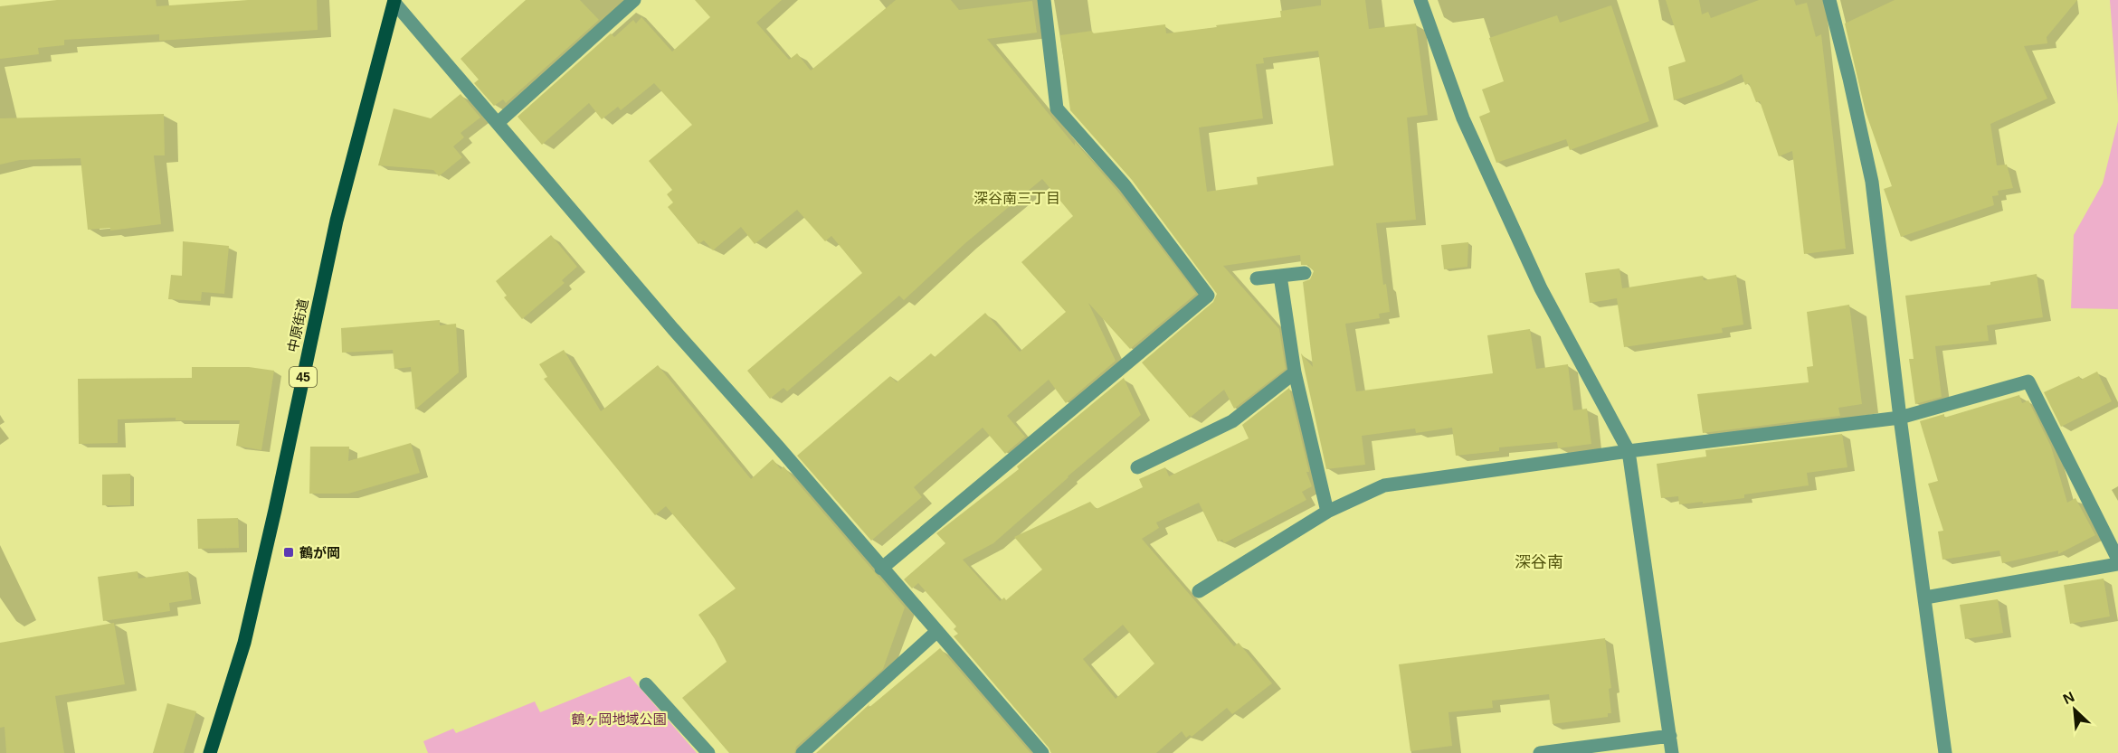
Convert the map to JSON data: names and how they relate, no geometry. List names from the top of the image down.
{
  "streets": {
    "main road": ["中原街道", "45"]
  },
  "districts": ["深谷南三丁目", "深谷南"],
  "parks": ["鶴ヶ岡地域公園"],
  "places": {
    "transit": ["鶴が岡"]
  },
  "north": "top left"
}
